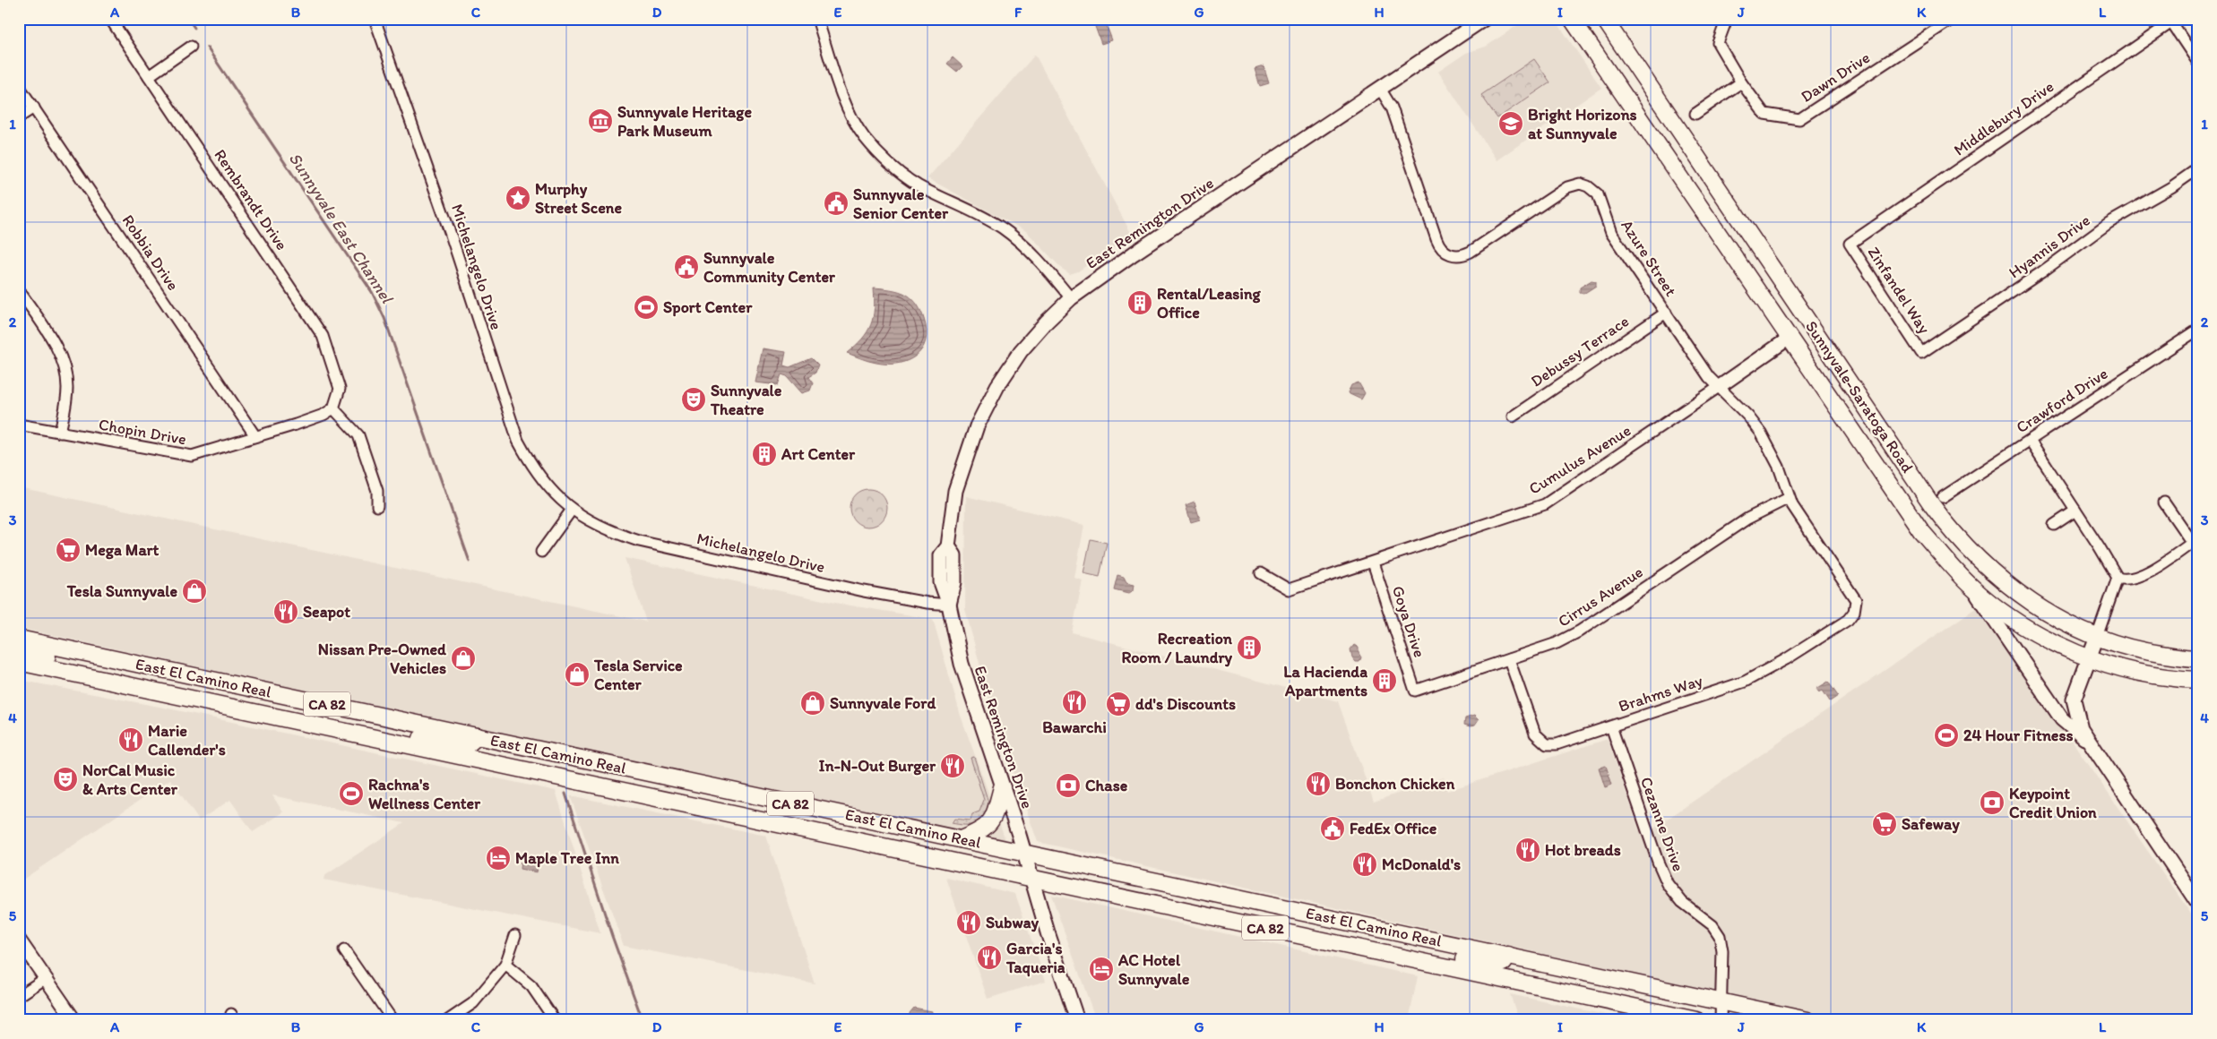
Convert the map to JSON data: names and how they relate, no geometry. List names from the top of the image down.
{
  "streets": {
    "main road": [
      "East Remington Drive",
      "Sunnyvale-Saratoga Road",
      "East El Camino Real",
      "CA 82"
    ],
    "street": [
      "Dawn Drive",
      "Middlebury Drive",
      "Rembrandt Drive",
      "Hyannis Drive",
      "Robbia Drive",
      "Azure Street",
      "Michelangelo Drive",
      "Zinfandel Way",
      "Debussy Terrace",
      "Crawford Drive",
      "Chopin Drive",
      "Cumulus Avenue",
      "Cirrus Avenue",
      "Goya Drive",
      "Brahms Way",
      "Cezanne Drive"
    ]
  },
  "crossings": [
    ["Middlebury Drive", "Zinfandel Way"],
    ["Rembrandt Drive", "Chopin Drive"],
    ["East Remington Drive", "Azure Street"],
    ["East Remington Drive", "Michelangelo Drive"],
    ["East Remington Drive", "East El Camino Real"],
    ["Hyannis Drive", "Zinfandel Way"],
    ["Robbia Drive", "Chopin Drive"],
    ["Azure Street", "Debussy Terrace"],
    ["Azure Street", "Cumulus Avenue"],
    ["Azure Street", "Cirrus Avenue"],
    ["Azure Street", "Brahms Way"],
    ["Sunnyvale-Saratoga Road", "Cumulus Avenue"],
    ["Cumulus Avenue", "Goya Drive"],
    ["Cirrus Avenue", "Goya Drive"],
    ["Cirrus Avenue", "Brahms Way"],
    ["East El Camino Real", "Cezanne Drive"],
    ["Brahms Way", "Cezanne Drive"]
  ],
  "water": ["Sunnyvale East Channel"],
  "places": {
    "museum": ["Sunnyvale Heritage Park Museum"],
    "school or university": ["Bright Horizons at Sunnyvale"],
    "place": ["Murphy Street Scene"],
    "public building": ["Sunnyvale Senior Center", "Sunnyvale Community Center", "FedEx Office"],
    "building": [
      "Rental/Leasing Office",
      "Art Center",
      "Recreation Room / Laundry",
      "La Hacienda Apartments"
    ],
    "sports": ["Sport Center", "24 Hour Fitness", "Rachna's Wellness Center"],
    "theatre": ["Sunnyvale Theatre", "NorCal Music & Arts Center"],
    "supermarket": ["Mega Mart", "dd's Discounts", "Safeway"],
    "shop": [
      "Tesla Sunnyvale",
      "Nissan Pre-Owned Vehicles",
      "Tesla Service Center",
      "Sunnyvale Ford"
    ],
    "restaurant": [
      "Seapot",
      "Bawarchi",
      "Marie Callender's",
      "In-N-Out Burger",
      "Bonchon Chicken",
      "Hot breads",
      "McDonald's",
      "Subway",
      "Garcia's Taqueria"
    ],
    "bank": ["Chase", "Keypoint Credit Union"],
    "hotel": ["Maple Tree Inn", "AC Hotel Sunnyvale"]
  },
  "grid": {
    "columns": [
      "A",
      "B",
      "C",
      "D",
      "E",
      "F",
      "G",
      "H",
      "I",
      "J",
      "K",
      "L"
    ],
    "rows": [
      "1",
      "2",
      "3",
      "4",
      "5"
    ]
  }
}
